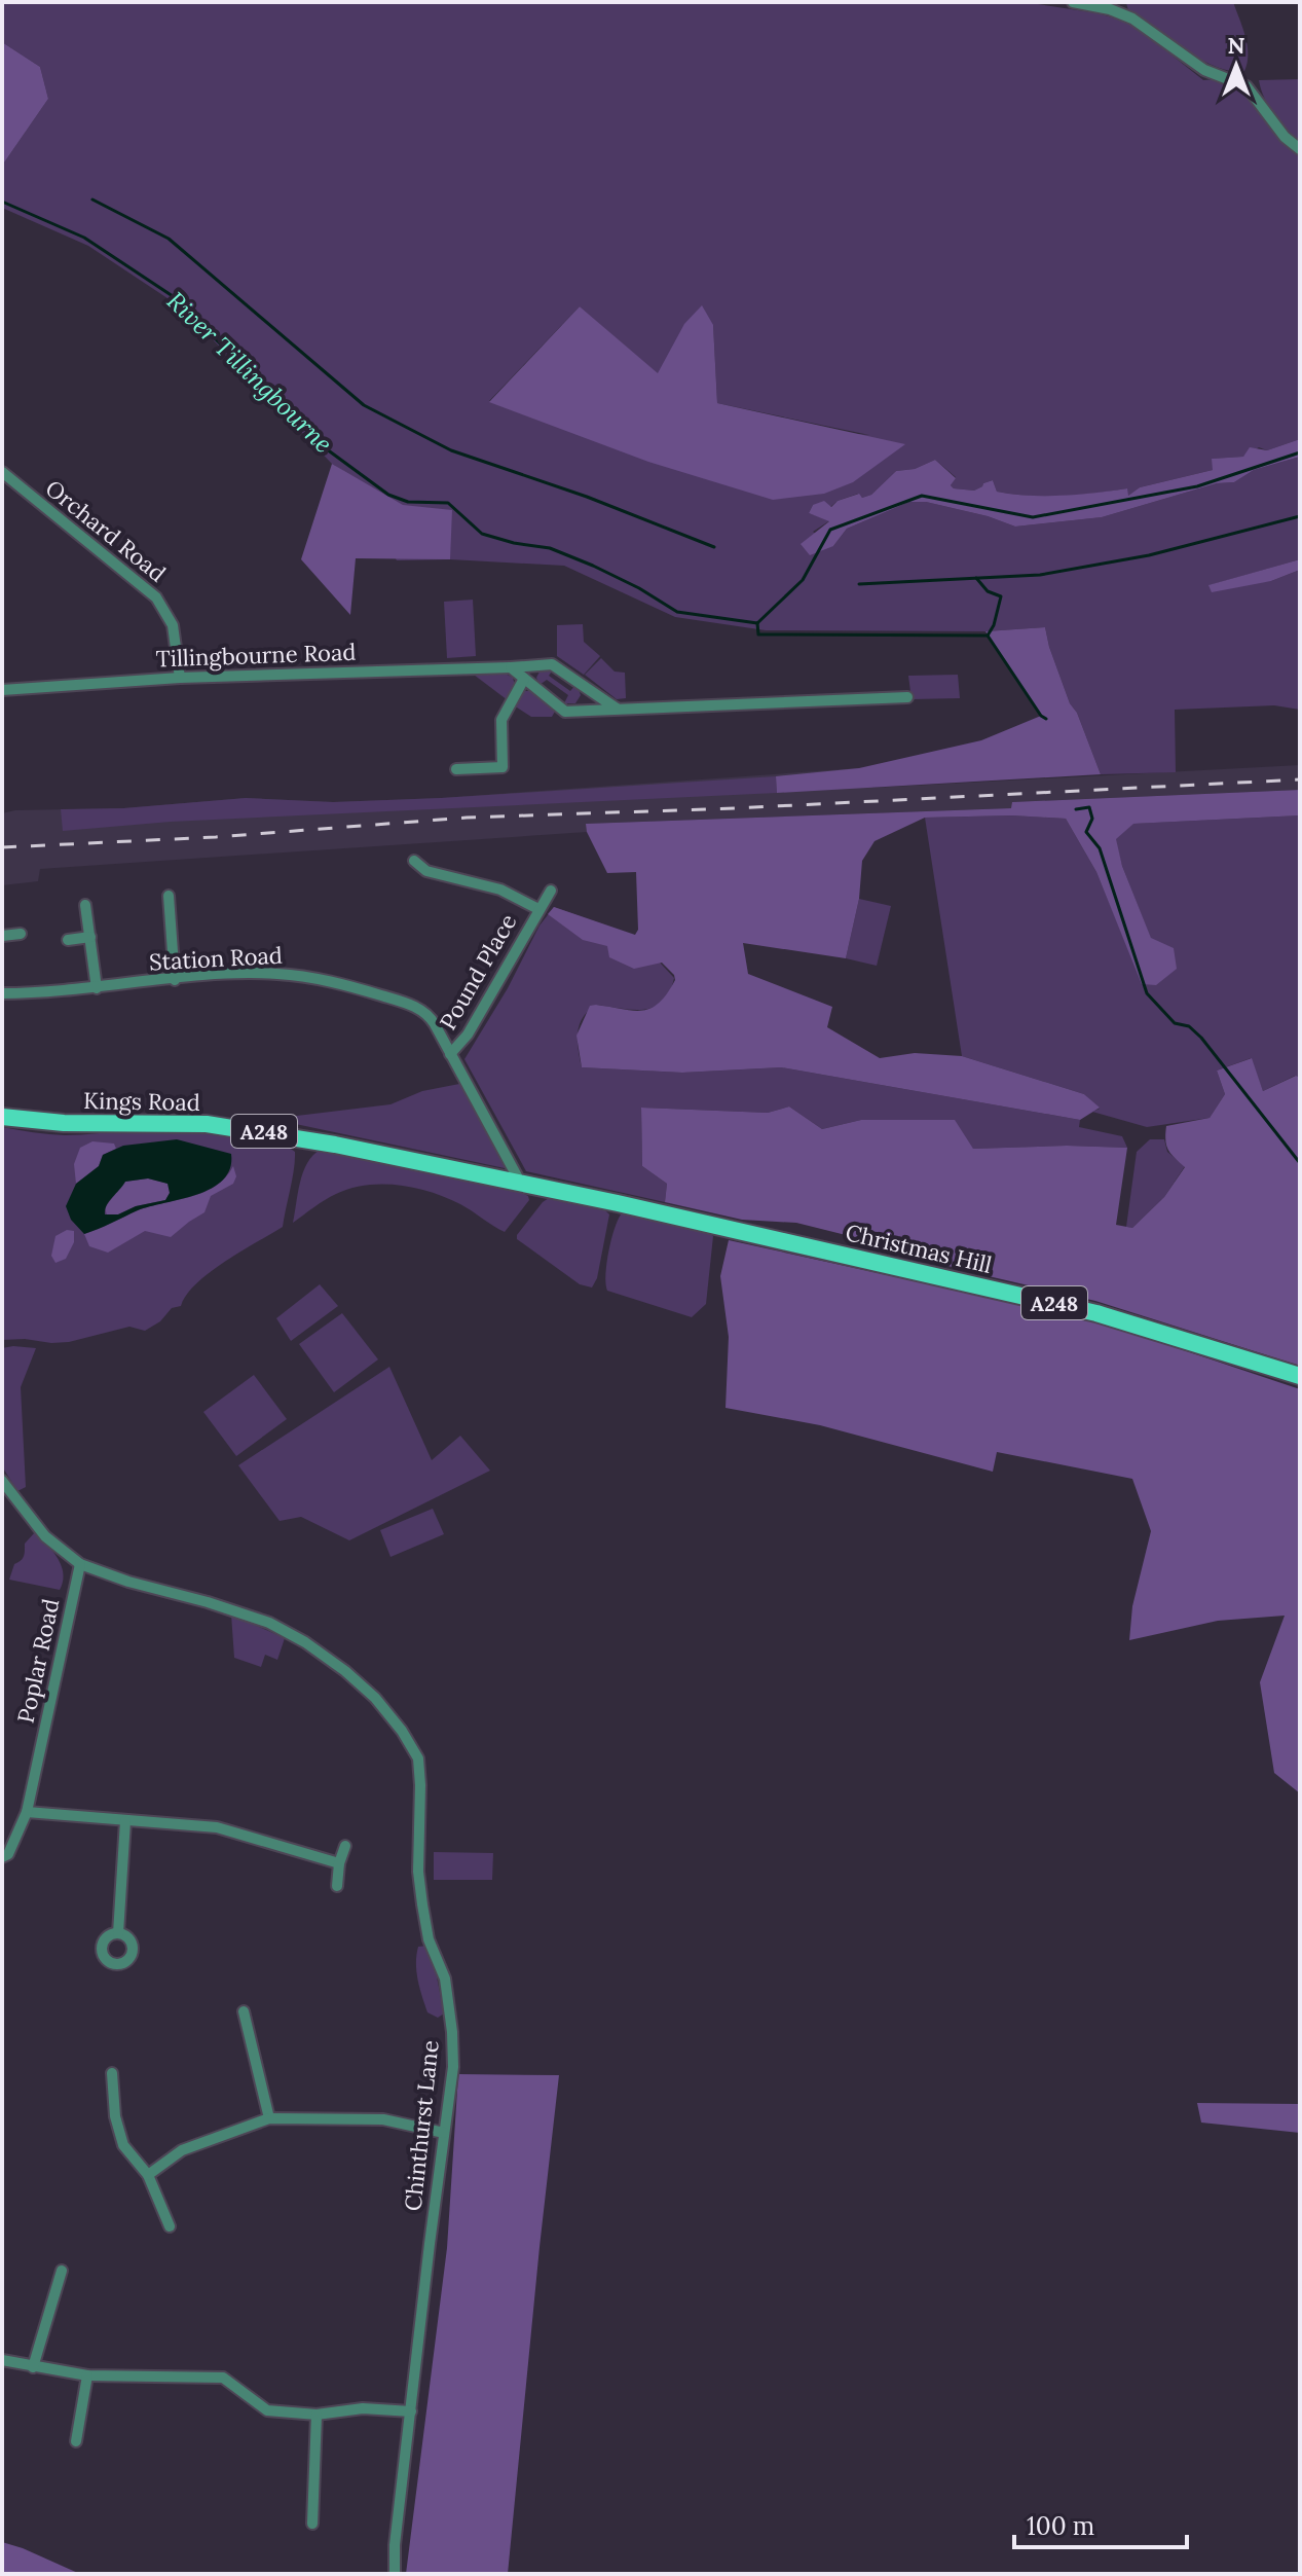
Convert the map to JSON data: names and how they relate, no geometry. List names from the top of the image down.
{
  "streets": {
    "main road": ["Kings Road", "A248", "Christmas Hill"],
    "street": [
      "Orchard Road",
      "Tillingbourne Road",
      "Station Road",
      "Pound Place",
      "Poplar Road",
      "Chinthurst Lane"
    ]
  },
  "crossings": [
    ["Orchard Road", "Tillingbourne Road"],
    ["Station Road", "Pound Place"],
    ["Station Road", "Kings Road"],
    ["Station Road", "Christmas Hill"],
    ["Kings Road", "Christmas Hill"],
    ["Poplar Road", "Chinthurst Lane"]
  ],
  "water": ["River Tillingbourne"],
  "scale_bar": "100 m",
  "north": "top"
}
